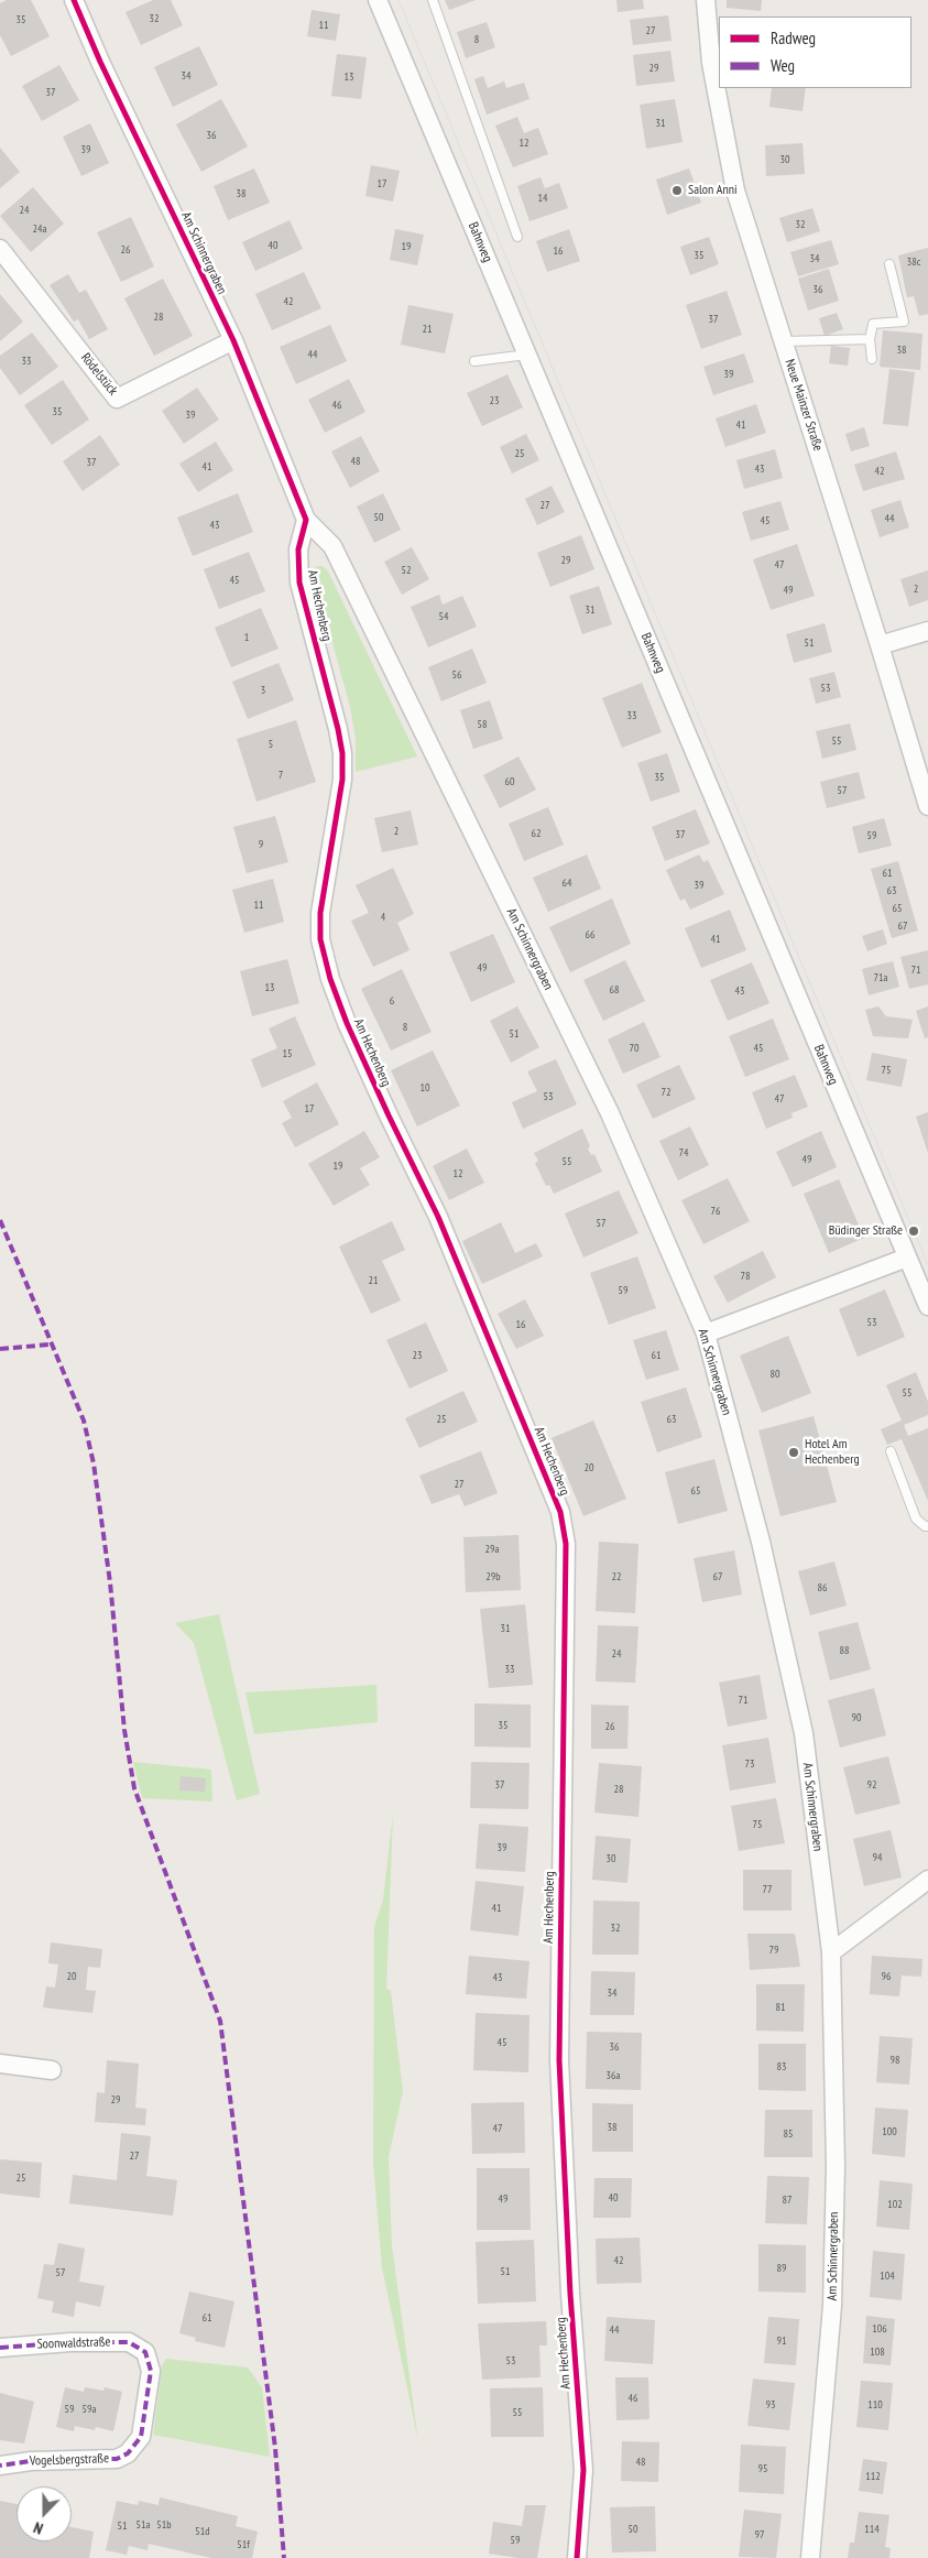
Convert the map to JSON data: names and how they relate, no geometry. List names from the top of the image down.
{
  "streets": {
    "street": [
      "Bahnweg",
      "Am Schinnergraben",
      "Rödelstück",
      "Neue Mainzer Straße",
      "Am Hechenberg",
      "Soonwaldstraße",
      "Vogelsbergstraße"
    ]
  },
  "crossings": [
    ["Am Schinnergraben", "Rödelstück"],
    ["Am Schinnergraben", "Am Hechenberg"],
    ["Soonwaldstraße", "Vogelsbergstraße"]
  ],
  "places": ["Salon Anni", "Büdinger Straße", "Hotel Am Hechenberg"],
  "house_numbers": [
    "32",
    "35",
    "11",
    "27",
    "8",
    "29",
    "34",
    "13",
    "37",
    "31",
    "36",
    "12",
    "39",
    "30",
    "17",
    "38",
    "14",
    "24",
    "32",
    "24a",
    "40",
    "19",
    "26",
    "16",
    "35",
    "34",
    "38c",
    "36",
    "42",
    "28",
    "37",
    "21",
    "38",
    "44",
    "33",
    "39",
    "23",
    "46",
    "35",
    "39",
    "41",
    "25",
    "48",
    "37",
    "41",
    "43",
    "42",
    "27",
    "50",
    "44",
    "45",
    "43",
    "29",
    "47",
    "52",
    "45",
    "2",
    "49",
    "31",
    "54",
    "1",
    "51",
    "56",
    "53",
    "3",
    "33",
    "58",
    "55",
    "5",
    "7",
    "35",
    "60",
    "57",
    "2",
    "62",
    "37",
    "59",
    "9",
    "61",
    "64",
    "39",
    "63",
    "11",
    "65",
    "4",
    "67",
    "66",
    "41",
    "49",
    "71",
    "71a",
    "13",
    "68",
    "43",
    "6",
    "8",
    "51",
    "70",
    "45",
    "15",
    "75",
    "10",
    "72",
    "53",
    "47",
    "17",
    "74",
    "49",
    "55",
    "19",
    "12",
    "76",
    "57",
    "78",
    "21",
    "59",
    "53",
    "16",
    "23",
    "61",
    "80",
    "55",
    "25",
    "63",
    "20",
    "27",
    "65",
    "29a",
    "29b",
    "22",
    "67",
    "86",
    "31",
    "88",
    "24",
    "33",
    "71",
    "90",
    "35",
    "26",
    "73",
    "37",
    "92",
    "28",
    "75",
    "39",
    "94",
    "30",
    "77",
    "41",
    "32",
    "79",
    "20",
    "96",
    "43",
    "34",
    "81",
    "45",
    "36",
    "98",
    "83",
    "36a",
    "29",
    "38",
    "47",
    "100",
    "85",
    "27",
    "25",
    "40",
    "49",
    "87",
    "102",
    "42",
    "89",
    "51",
    "57",
    "104",
    "61",
    "106",
    "44",
    "91",
    "108",
    "53",
    "46",
    "93",
    "110",
    "59",
    "59a",
    "55",
    "48",
    "95",
    "112",
    "51a",
    "51b",
    "51",
    "50",
    "114",
    "51d",
    "97",
    "59",
    "51f"
  ],
  "legend": ["Radweg", "Weg"],
  "north": "bottom"
}
